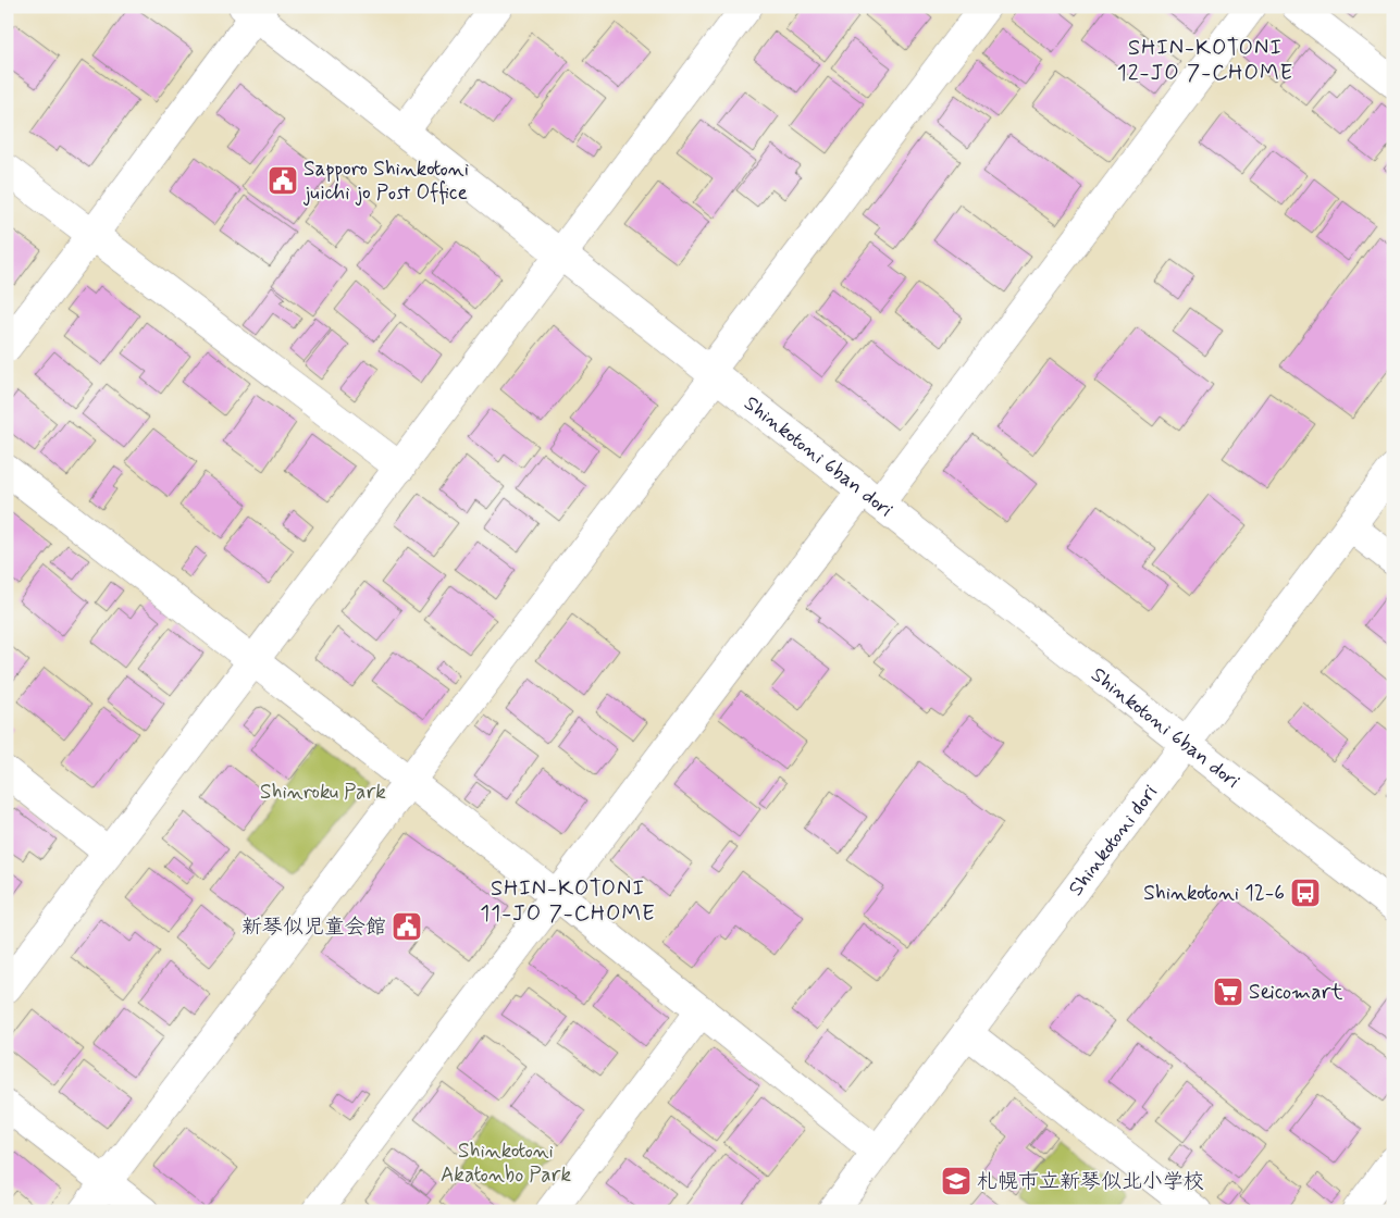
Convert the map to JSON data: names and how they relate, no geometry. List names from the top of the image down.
{
  "streets": {
    "street": ["Shinkotoni 6ban dori", "Shinkotoni dori"]
  },
  "crossings": [
    ["Shinkotoni 6ban dori", "Shinkotoni dori"]
  ],
  "districts": ["SHIN-KOTONI 12-JO 7-CHOME", "SHIN-KOTONI 11-JO 7-CHOME"],
  "parks": ["Shinroku Park", "Shinkotoni Akatonbo Park"],
  "places": {
    "public building": ["Sapporo Shinkotoni juichi jo Post Office", "新琴似児童会館"],
    "bus stop": ["Shinkotoni 12-6"],
    "supermarket": ["Seicomart"],
    "school or university": ["札幌市立新琴似北小学校"]
  }
}
